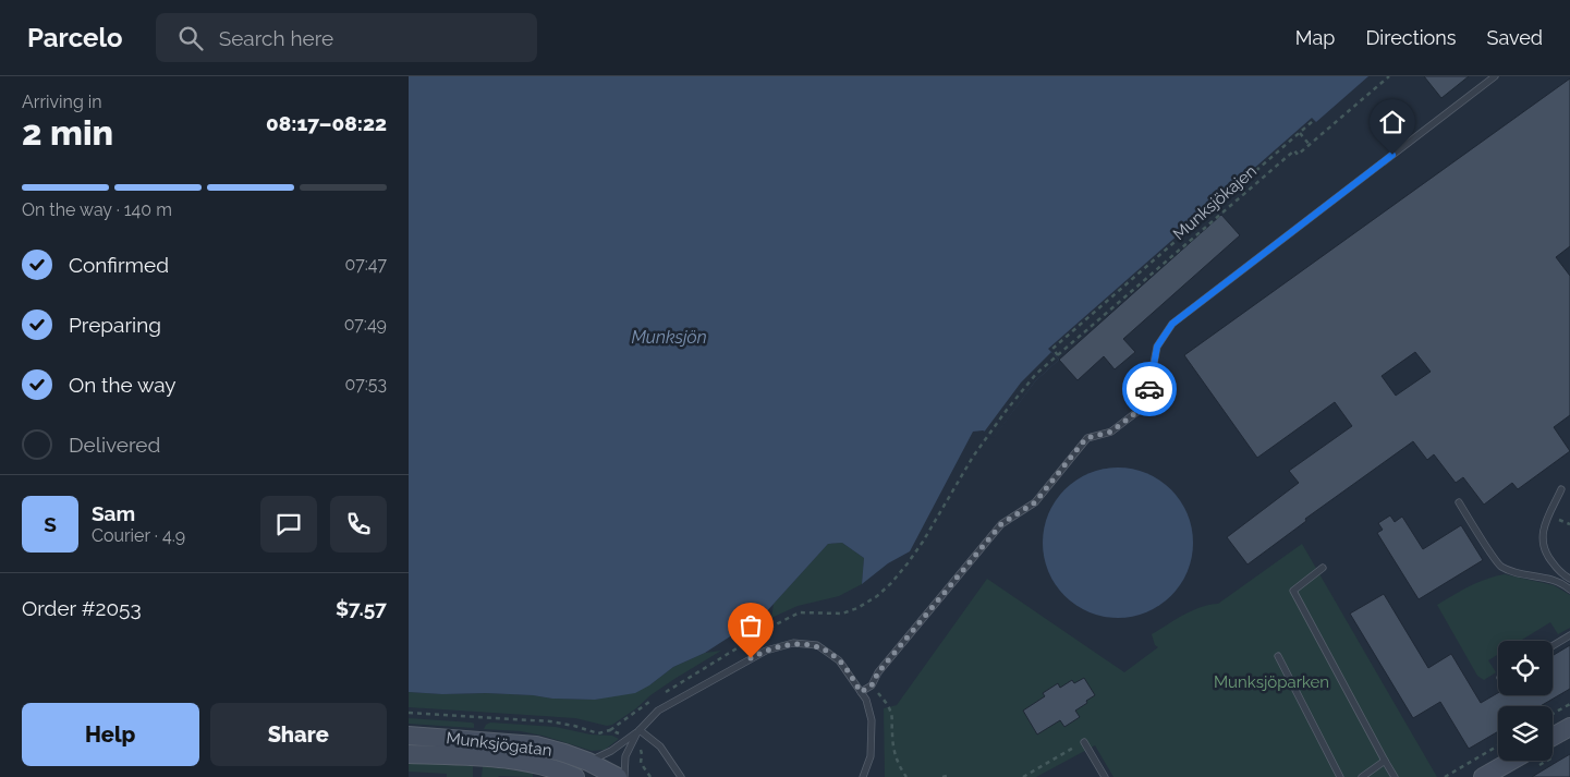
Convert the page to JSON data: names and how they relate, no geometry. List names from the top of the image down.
{
  "streets": {
    "main road": ["Munksjögatan"],
    "path": ["Munksjökajen"]
  },
  "water": ["Munksjön"],
  "parks": ["Munksjöparken"],
  "page": {
    "header": "Parcelo",
    "search": "Search here",
    "nav": ["Map", "Directions", "Saved"],
    "heading": ["2 min", "Arriving in", "08:17–08:22"],
    "panel": [
      "Sam",
      "Courier · 4.9",
      "Order #2053",
      "$7.57"
    ],
    "bar": "On the way · 140 m",
    "list": [
      ["Confirmed", "07:47"],
      ["Preparing", "07:49"],
      ["On the way", "07:53"],
      "Delivered"
    ],
    "round": "S",
    "buttons": ["Help", "Share"]
  }
}
